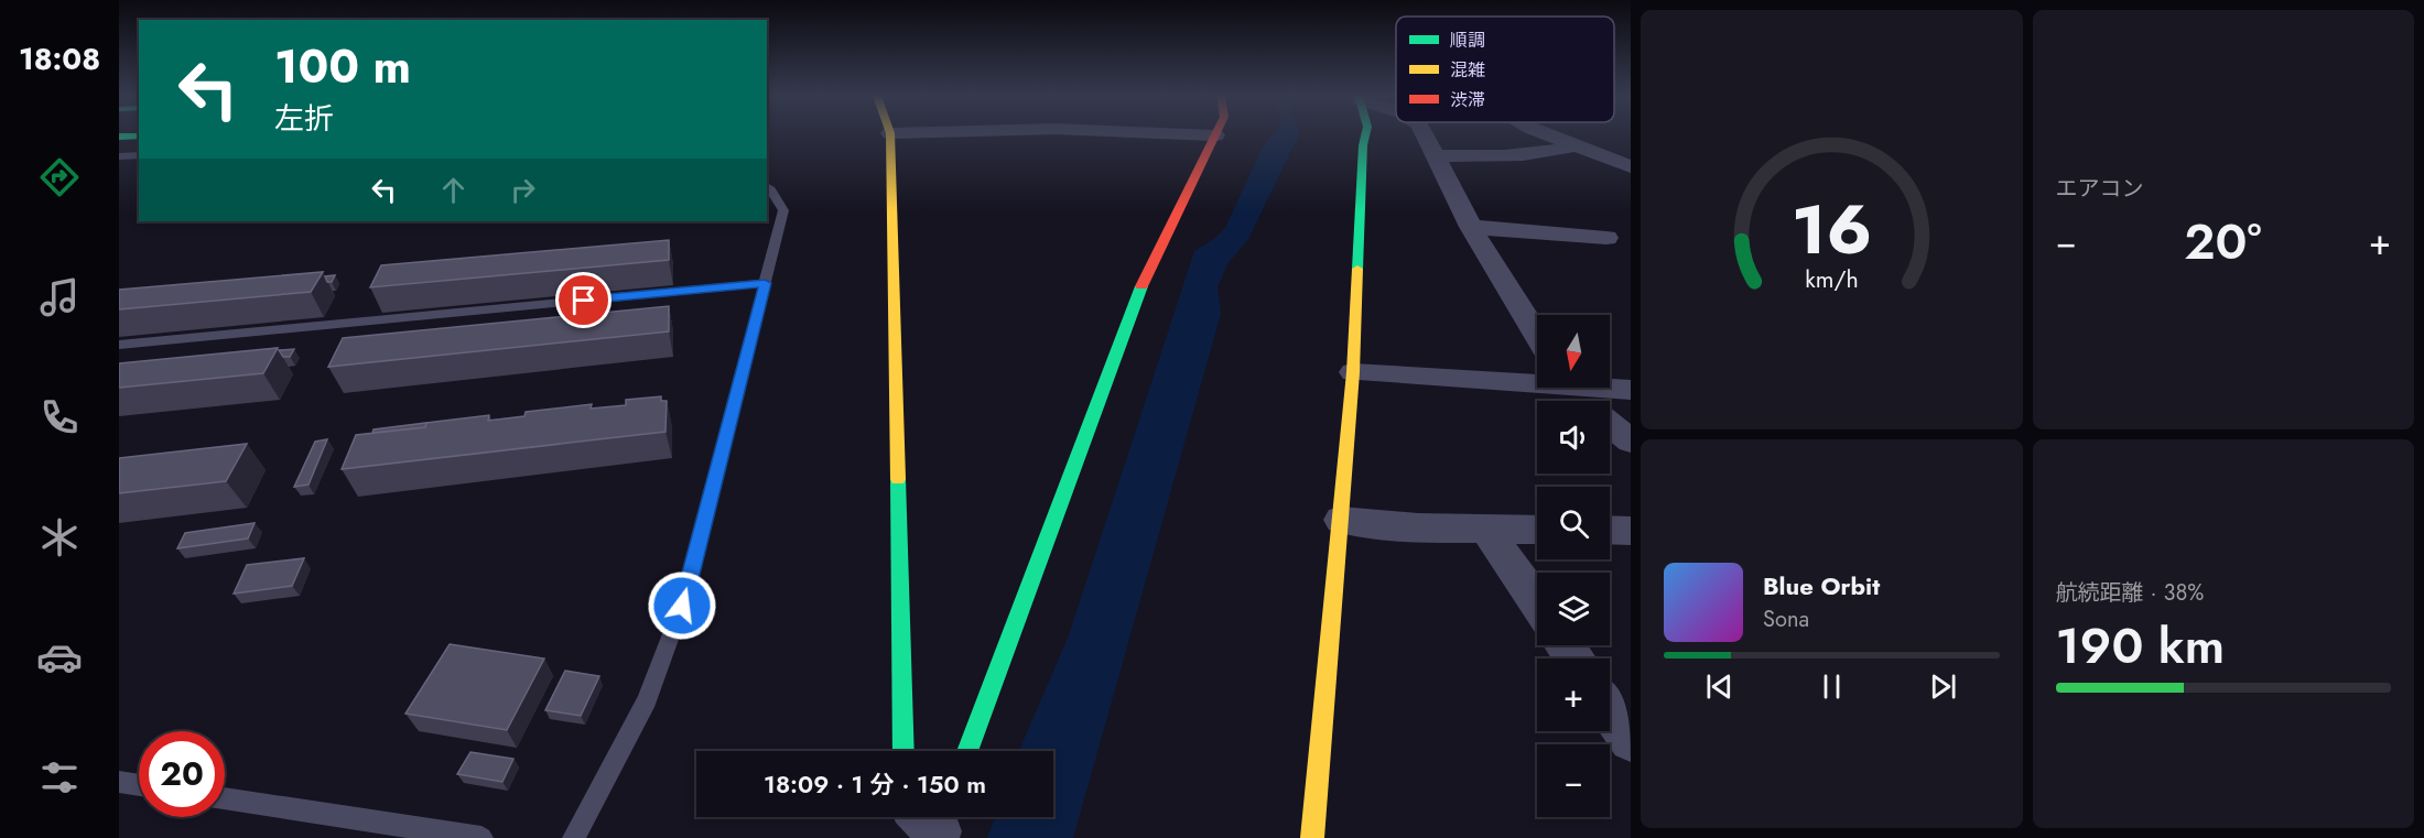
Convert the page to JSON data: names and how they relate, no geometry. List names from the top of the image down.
{
  "legend": ["順調", "混雑", "渋滞"],
  "north": "bottom",
  "page": {
    "tabs": "18:08",
    "tile": [
      "エアコン",
      ["航続距離 · 38%", "190 km"]
    ],
    "turn": ["100 m", "左折"],
    "heat": ["−", "20°", "+"],
    "map_buttons": ["+", "−"],
    "song": ["Blue Orbit", "Sona"],
    "limit": "20",
    "trip": "18:09 · 1 分 · 150 m",
    "gauge": ["16", "km/h"]
  }
}
